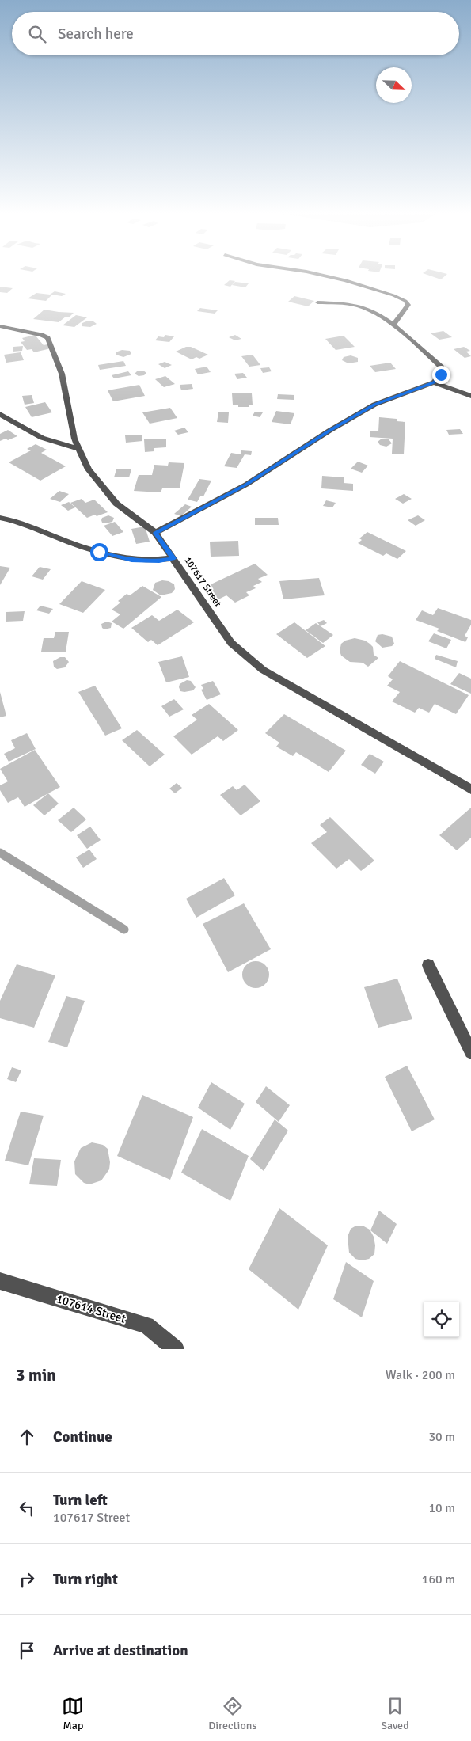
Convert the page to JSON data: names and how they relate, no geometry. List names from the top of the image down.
{
  "streets": {
    "street": ["107617 Street", "107614 Street"]
  },
  "north": "bottom right",
  "page": {
    "search": "Search here",
    "heading": ["3 min", "Walk · 200 m"],
    "list": [
      ["Continue", "30 m"],
      ["Turn left", "107617 Street", "10 m"],
      ["Turn right", "160 m"],
      "Arrive at destination"
    ],
    "nav": ["Map", "Directions", "Saved"]
  }
}
